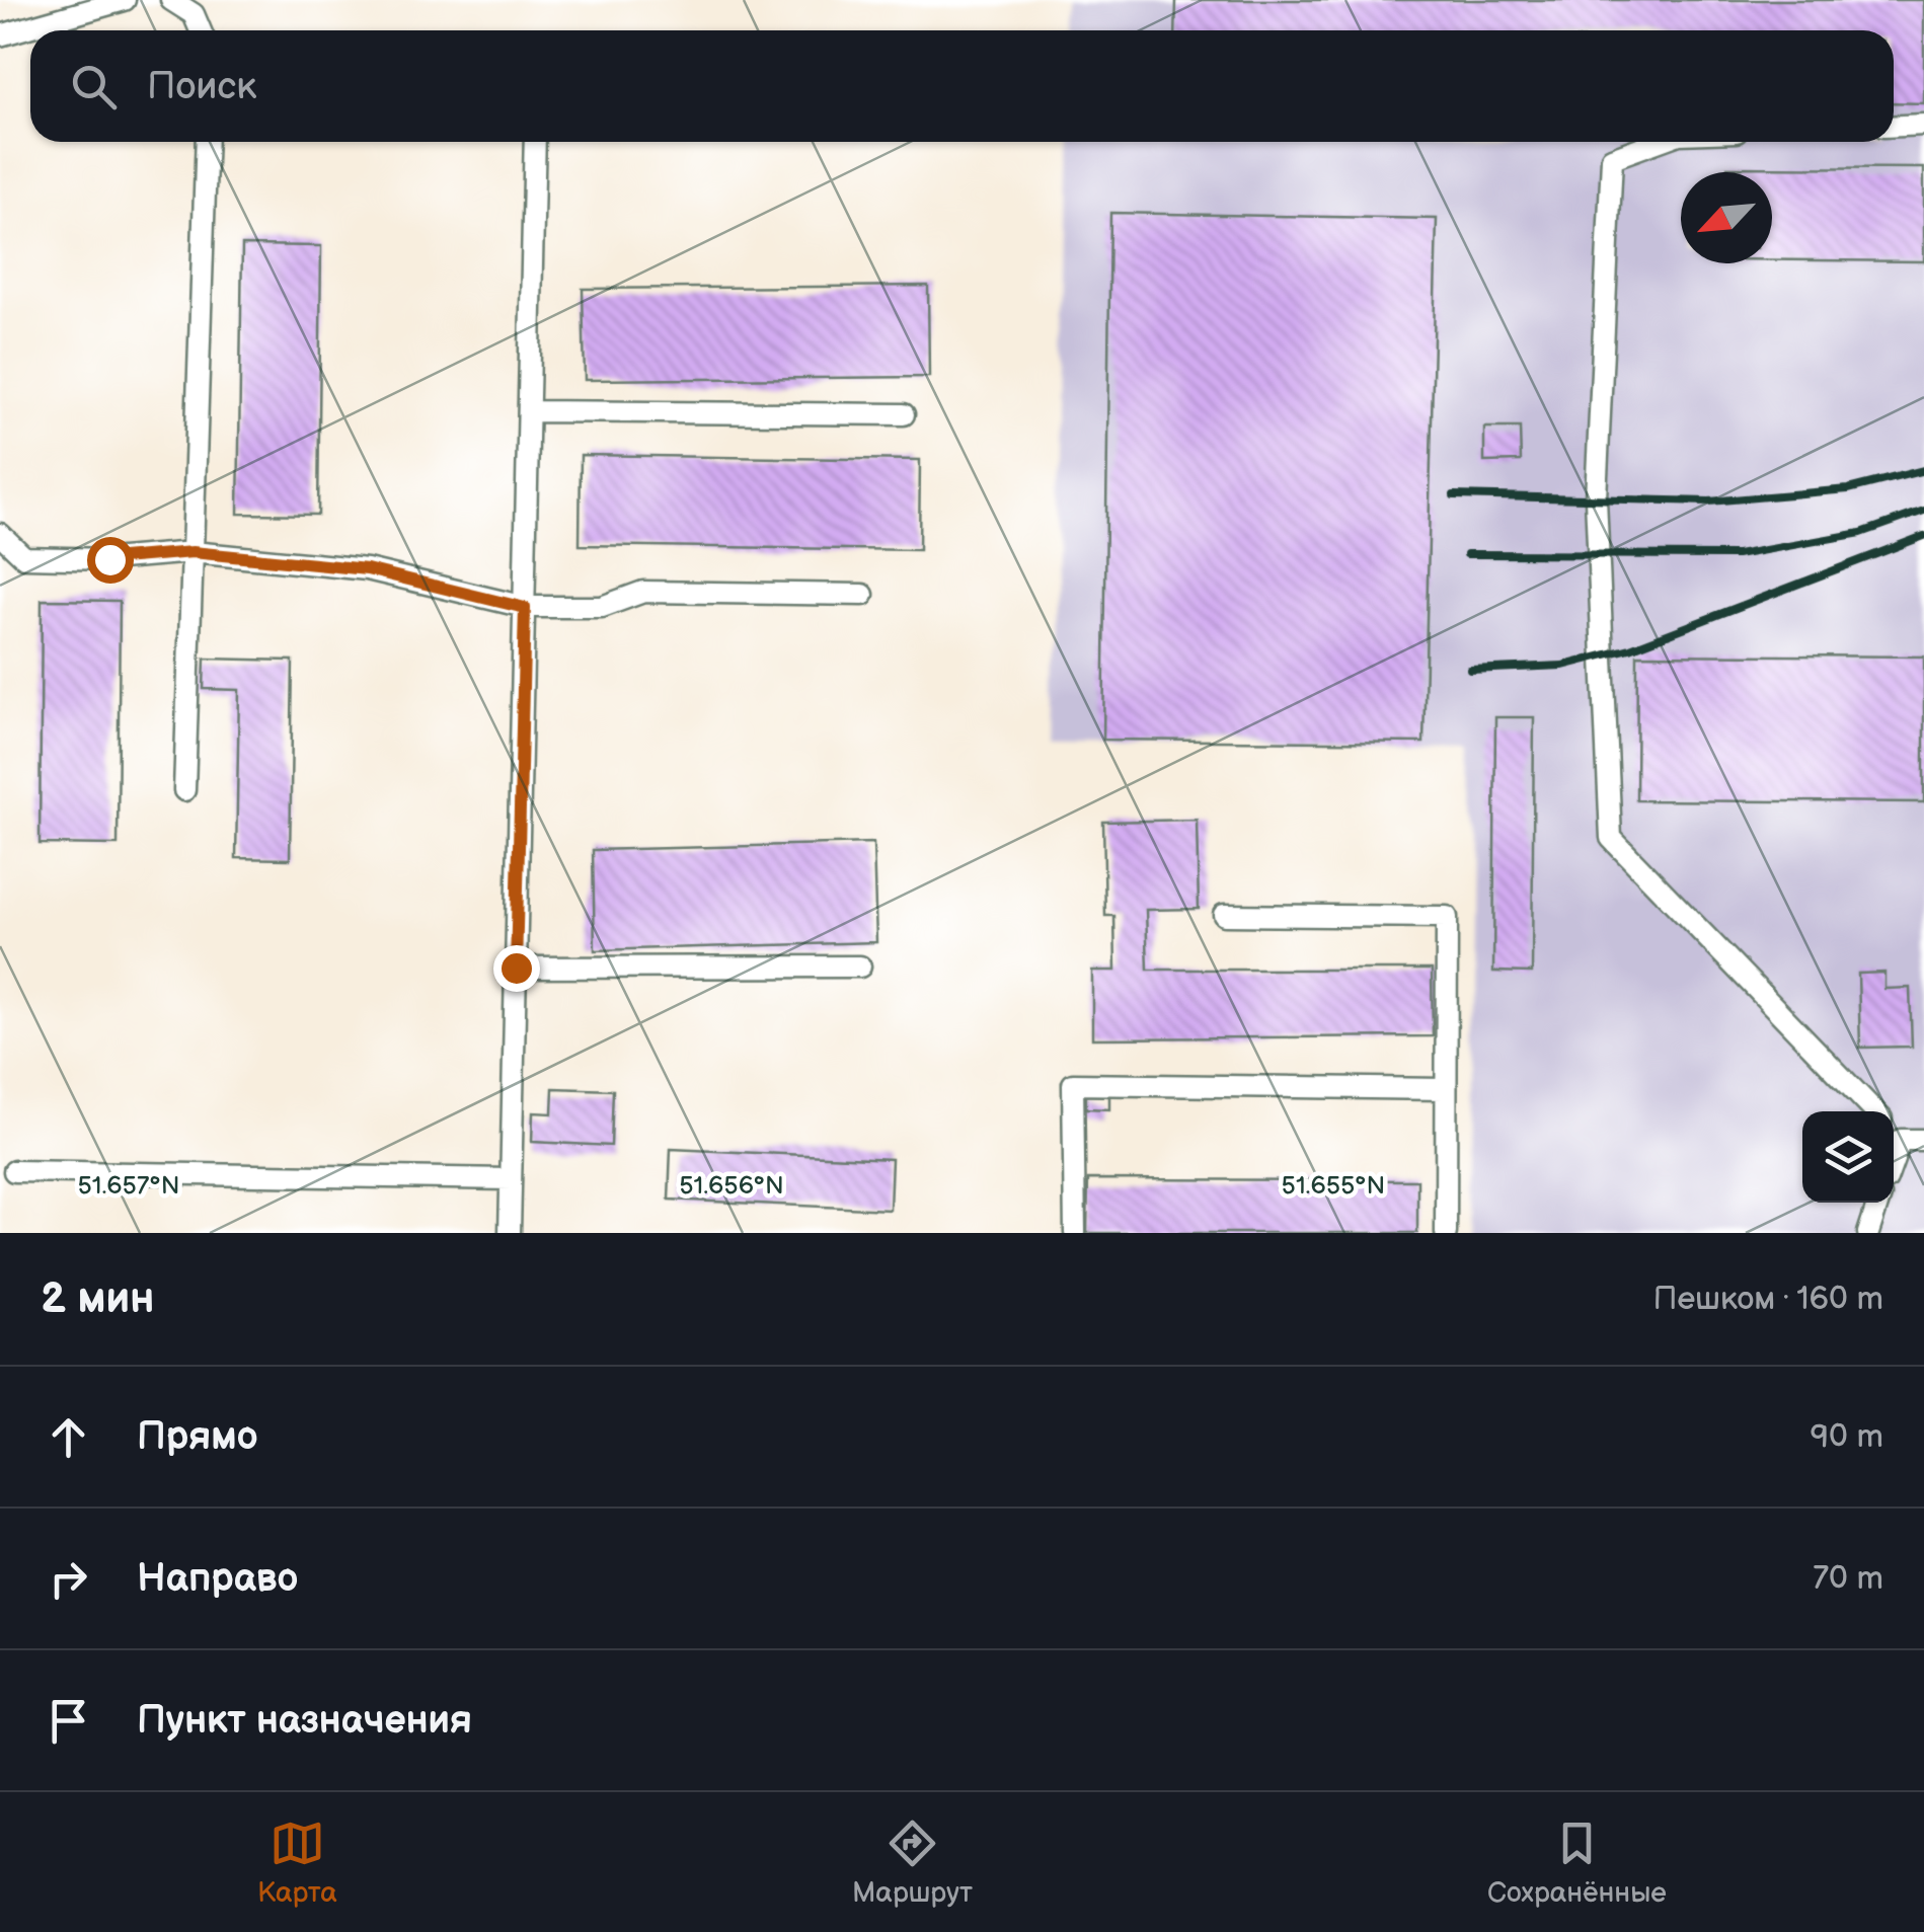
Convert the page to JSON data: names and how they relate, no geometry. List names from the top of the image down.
{
  "north": "bottom left",
  "page": {
    "search": "Поиск",
    "heading": ["2 мин", "Пешком · 160 m"],
    "list": [
      ["Прямо", "90 m"],
      ["Направо", "70 m"],
      "Пункт назначения"
    ],
    "nav": ["Карта", "Маршрут", "Сохранённые"]
  },
  "coordinates": ["51.657°N", "51.656°N", "51.655°N"]
}
